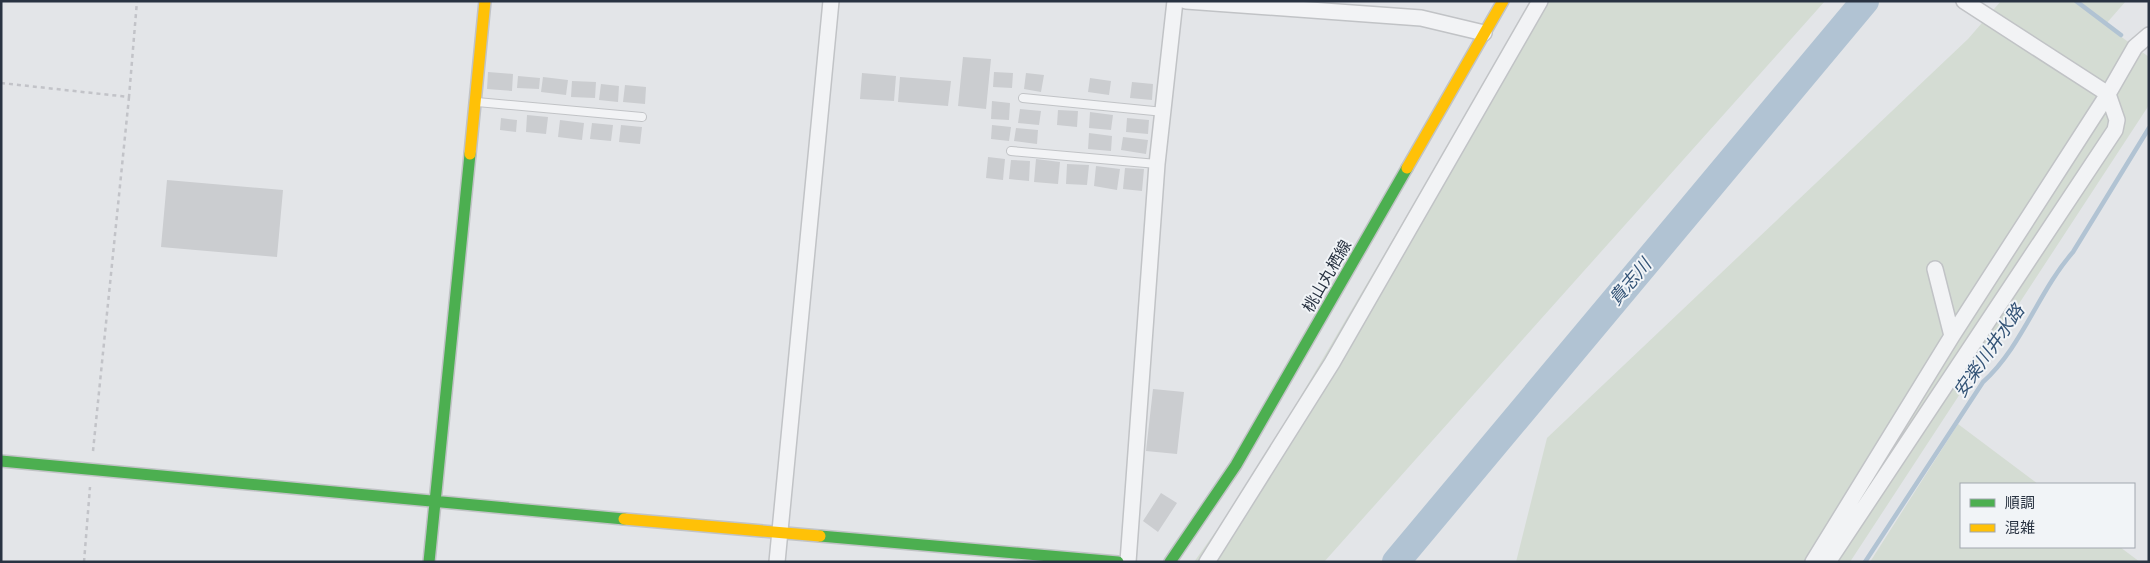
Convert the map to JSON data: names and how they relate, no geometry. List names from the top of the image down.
{
  "streets": {
    "street": ["桃山丸栖線"]
  },
  "water": ["貴志川", "安楽川井水路"],
  "legend": ["順調", "混雑"]
}
